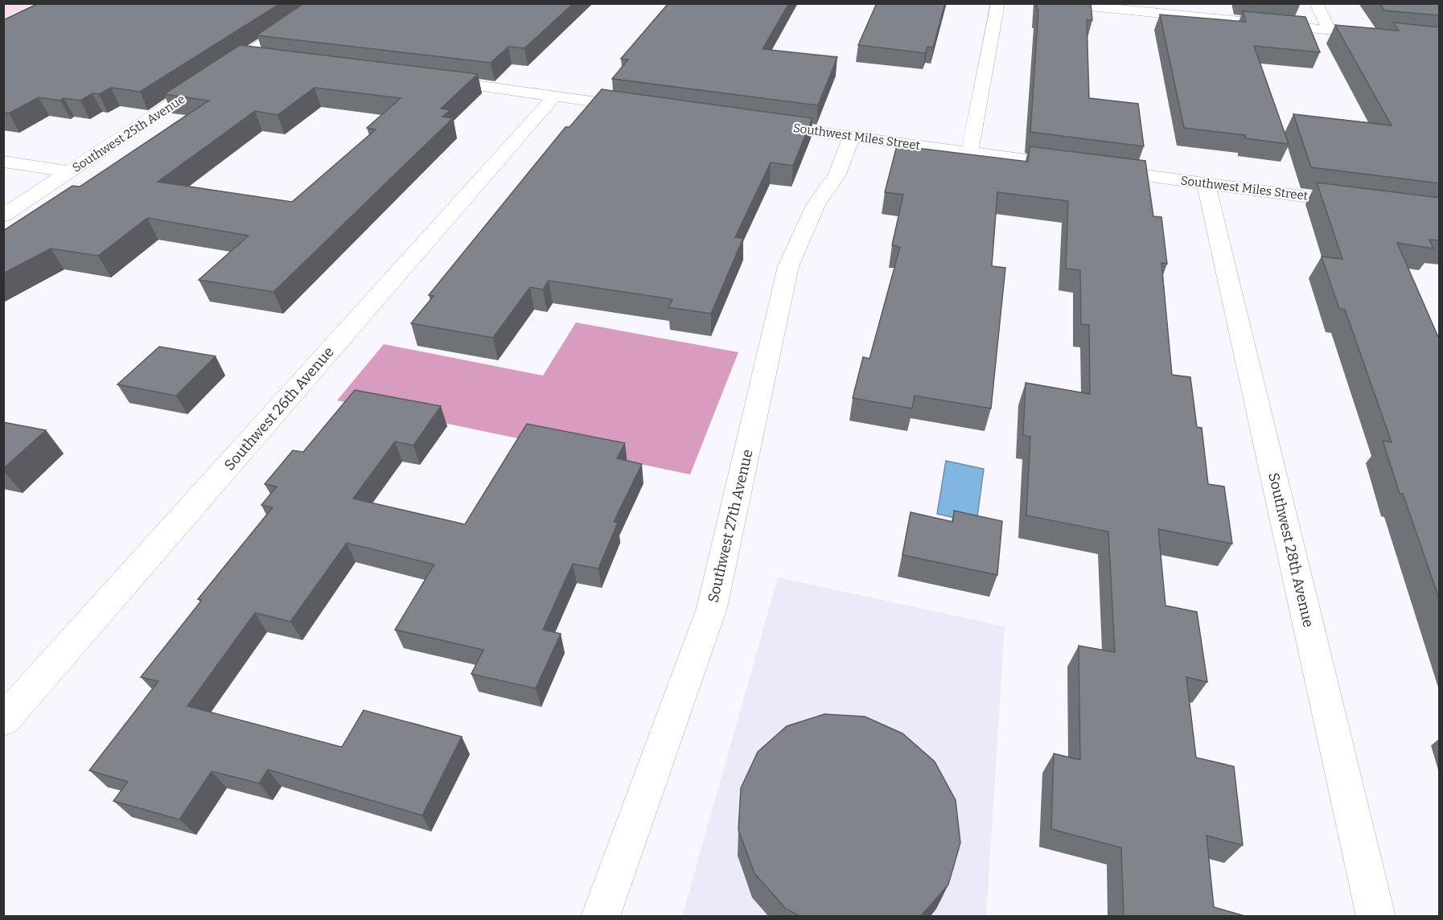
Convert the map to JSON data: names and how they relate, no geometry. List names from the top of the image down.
{
  "streets": {
    "street": [
      "Southwest 25th Avenue",
      "Southwest Miles Street",
      "Southwest 26th Avenue",
      "Southwest 27th Avenue",
      "Southwest 28th Avenue"
    ]
  },
  "crossings": [
    ["Southwest Miles Street", "Southwest 27th Avenue"],
    ["Southwest Miles Street", "Southwest 28th Avenue"]
  ]
}
